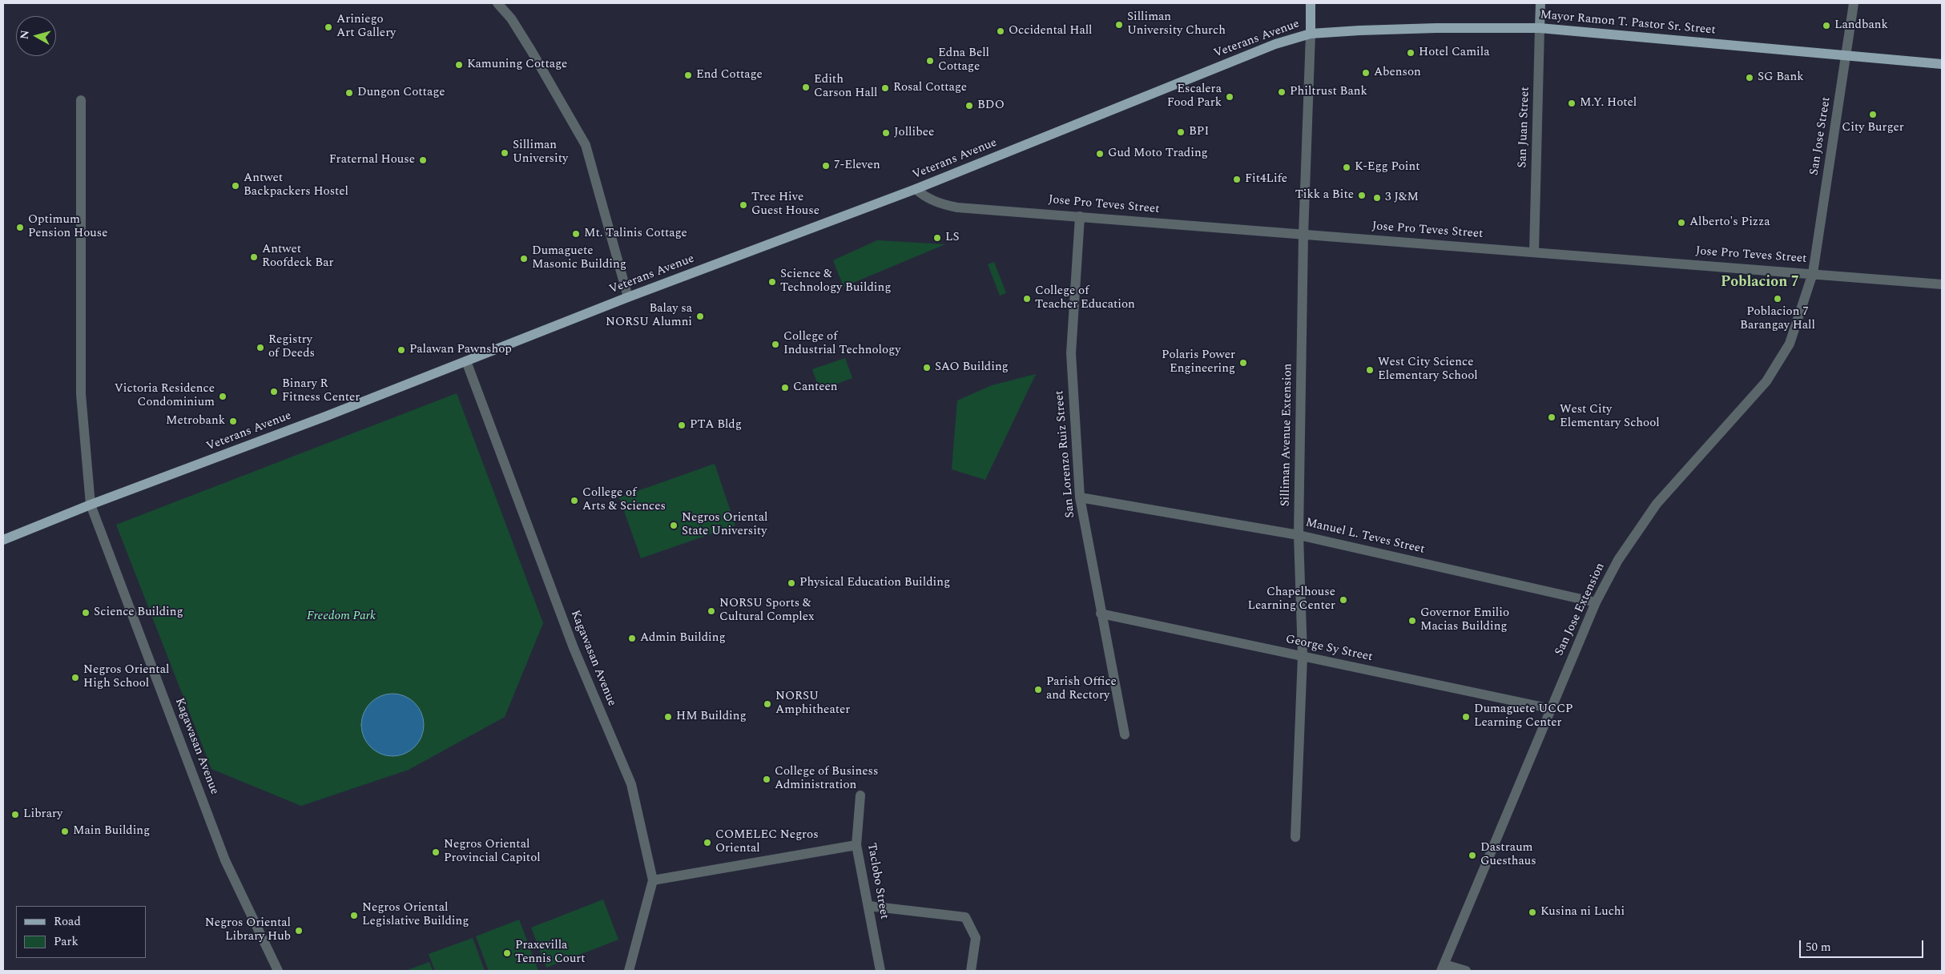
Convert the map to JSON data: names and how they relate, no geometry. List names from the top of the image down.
{
  "streets": {
    "main road": ["Mayor Ramon T. Pastor Sr. Street", "Veterans Avenue", "San Juan Street"],
    "street": [
      "San Jose Street",
      "Jose Pro Teves Street",
      "Silliman Avenue Extension",
      "San Lorenzo Ruiz Street",
      "Manuel L. Teves Street",
      "San Jose Extension",
      "George Sy Street",
      "Kagawasan Avenue",
      "Taclobo Street"
    ]
  },
  "crossings": [
    ["Mayor Ramon T. Pastor Sr. Street", "Veterans Avenue"],
    ["Mayor Ramon T. Pastor Sr. Street", "San Juan Street"],
    ["Mayor Ramon T. Pastor Sr. Street", "San Jose Street"],
    ["Mayor Ramon T. Pastor Sr. Street", "Silliman Avenue Extension"],
    ["Veterans Avenue", "Jose Pro Teves Street"],
    ["Veterans Avenue", "Silliman Avenue Extension"],
    ["Veterans Avenue", "Kagawasan Avenue"],
    ["San Juan Street", "Jose Pro Teves Street"],
    ["San Jose Street", "Jose Pro Teves Street"],
    ["San Jose Street", "San Jose Extension"],
    ["Jose Pro Teves Street", "Silliman Avenue Extension"],
    ["Jose Pro Teves Street", "San Lorenzo Ruiz Street"],
    ["Jose Pro Teves Street", "San Jose Extension"],
    ["Silliman Avenue Extension", "Manuel L. Teves Street"],
    ["Silliman Avenue Extension", "George Sy Street"],
    ["San Lorenzo Ruiz Street", "Manuel L. Teves Street"],
    ["San Lorenzo Ruiz Street", "George Sy Street"],
    ["Manuel L. Teves Street", "San Jose Extension"],
    ["San Jose Extension", "George Sy Street"]
  ],
  "districts": ["Poblacion 7"],
  "parks": ["Freedom Park"],
  "places": [
    "Silliman University Church",
    "Landbank",
    "Ariniego Art Gallery",
    "Occidental Hall",
    "Hotel Camila",
    "Edna Bell Cottage",
    "Kamuning Cottage",
    "Abenson",
    "End Cottage",
    "SG Bank",
    "Edith Carson Hall",
    "Rosal Cottage",
    "Philtrust Bank",
    "Dungon Cottage",
    "Escalera Food Park",
    "M.Y. Hotel",
    "BDO",
    "City Burger",
    "BPI",
    "Jollibee",
    "Silliman University",
    "Gud Moto Trading",
    "Fraternal House",
    "7-Eleven",
    "K-Egg Point",
    "Fit4Life",
    "Antwet Backpackers Hostel",
    "Tikk a Bite",
    "3 J&M",
    "Tree Hive Guest House",
    "Alberto's Pizza",
    "Optimum Pension House",
    "Mt. Talinis Cottage",
    "LS",
    "Antwet Roofdeck Bar",
    "Dumaguete Masonic Building",
    "Science & Technology Building",
    "College of Teacher Education",
    "Poblacion 7 Barangay Hall",
    "Balay sa NORSU Alumni",
    "College of Industrial Technology",
    "Registry of Deeds",
    "Palawan Pawnshop",
    "Polaris Power Engineering",
    "SAO Building",
    "West City Science Elementary School",
    "Canteen",
    "Binary R Fitness Center",
    "Victoria Residence Condominium",
    "West City Elementary School",
    "Metrobank",
    "PTA Bldg",
    "College of Arts & Sciences",
    "Negros Oriental State University",
    "Physical Education Building",
    "Chapelhouse Learning Center",
    "NORSU Sports & Cultural Complex",
    "Science Building",
    "Governor Emilio Macias Building",
    "Admin Building",
    "Negros Oriental High School",
    "Parish Office and Rectory",
    "NORSU Amphitheater",
    "HM Building",
    "Dumaguete UCCP Learning Center",
    "College of Business Administration",
    "Library",
    "Main Building",
    "COMELEC Negros Oriental",
    "Negros Oriental Provincial Capitol",
    "Dastraum Guesthaus",
    "Kusina ni Luchi",
    "Negros Oriental Legislative Building",
    "Negros Oriental Library Hub",
    "Praxevilla Tennis Court"
  ],
  "legend": ["Road", "Park"],
  "scale_bar": "50 m",
  "north": "left"
}
